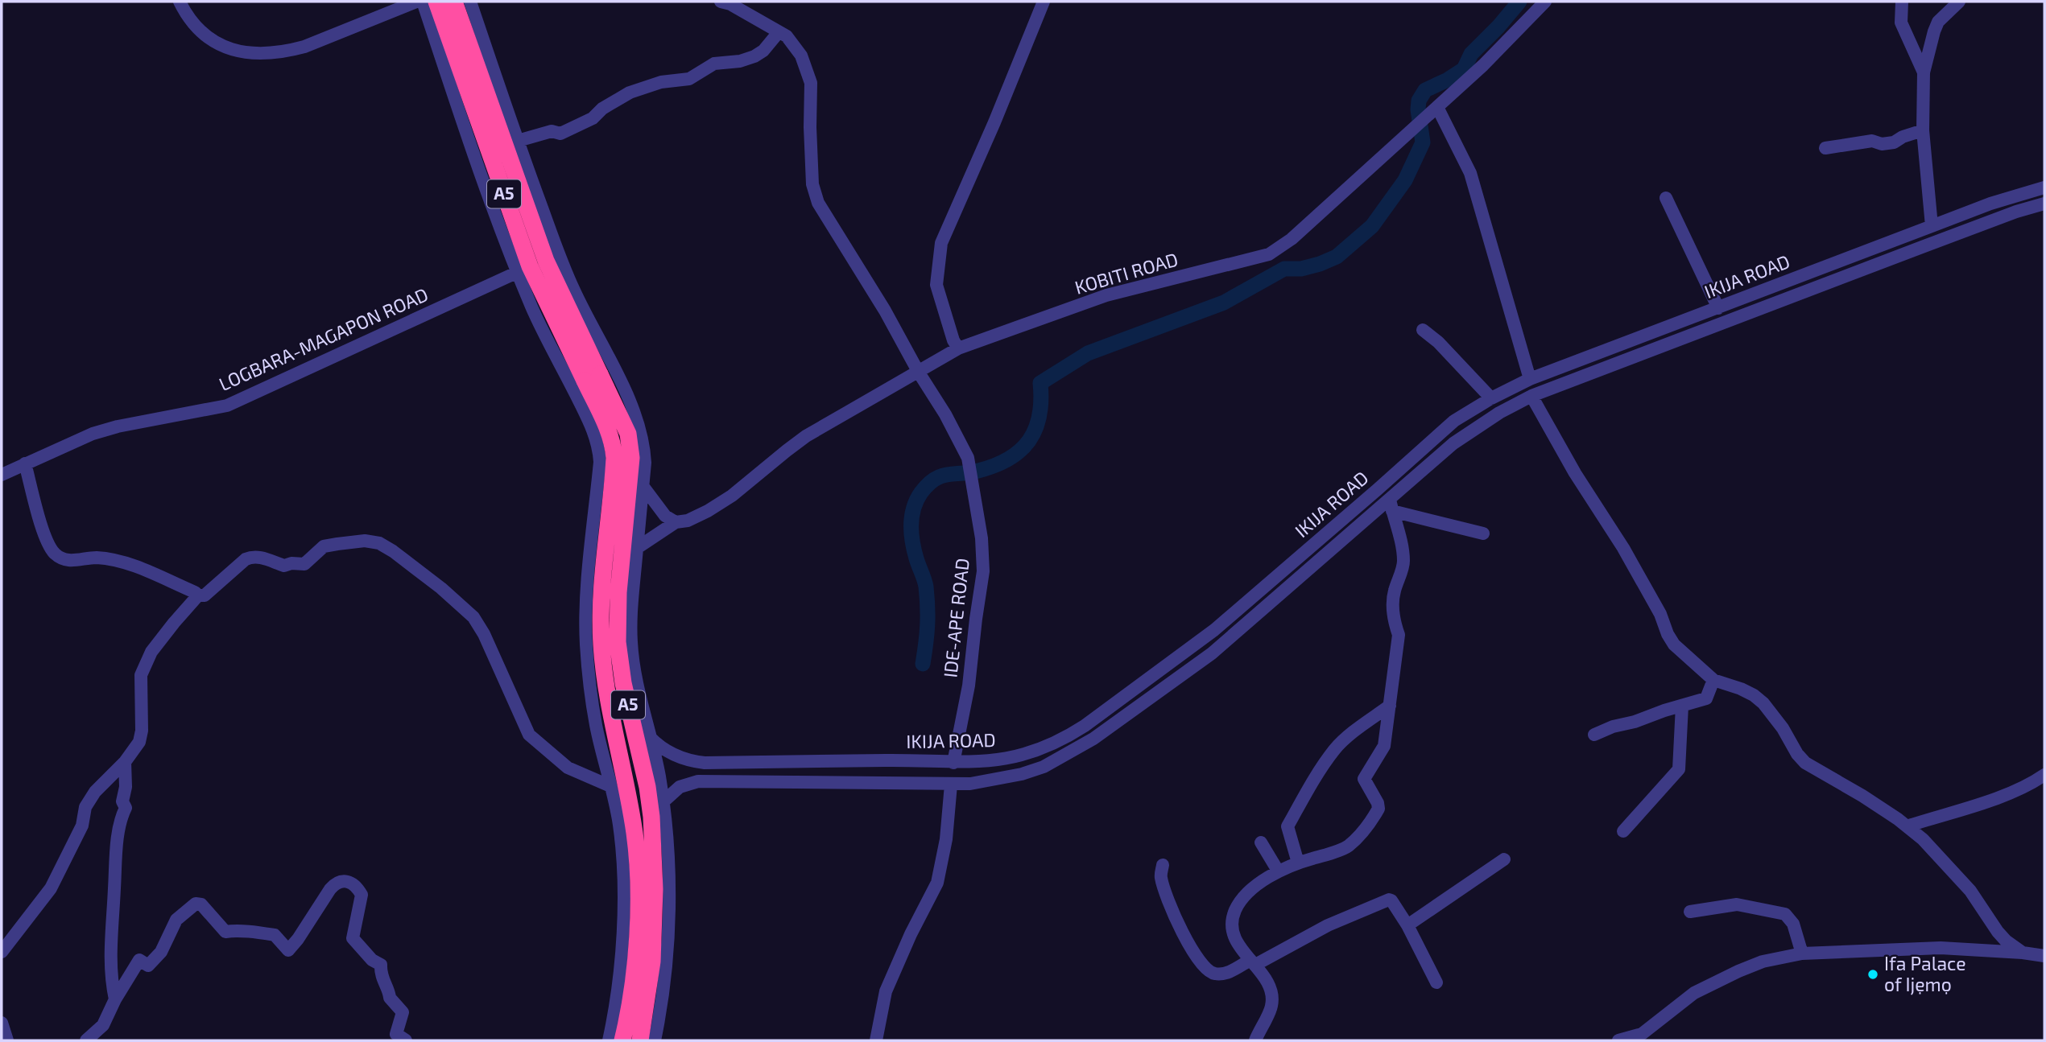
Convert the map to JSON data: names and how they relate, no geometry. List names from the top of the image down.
{
  "streets": {
    "highway": ["A5"],
    "street": [
      "KOBITI ROAD",
      "IKIJA ROAD",
      "LOGBARA-MAGAPON ROAD",
      "IDE-APE ROAD"
    ]
  },
  "crossings": [
    ["A5", "LOGBARA-MAGAPON ROAD"],
    ["KOBITI ROAD", "IDE-APE ROAD"],
    ["IKIJA ROAD", "IDE-APE ROAD"]
  ],
  "places": ["Ifa Palace of Ijẹmọ"]
}
